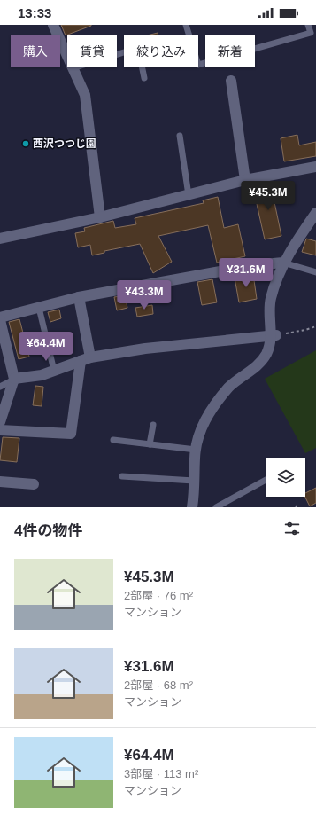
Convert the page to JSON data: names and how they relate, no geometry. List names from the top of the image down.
{
  "places": ["西沢つつじ園"],
  "page": {
    "status": "13:33",
    "chip": [
      "購入",
      "賃貸",
      "絞り込み",
      "新着"
    ],
    "price": [
      "¥45.3M",
      "¥31.6M",
      "¥43.3M",
      "¥64.4M"
    ],
    "heading": "4件の物件",
    "list": [
      {
        "name": "¥45.3M",
        "note": "2部屋 · 76 m² · マンション"
      },
      {
        "name": "¥31.6M",
        "note": "2部屋 · 68 m² · マンション"
      },
      {
        "name": "¥64.4M",
        "note": "3部屋 · 113 m² · マンション"
      }
    ]
  }
}
